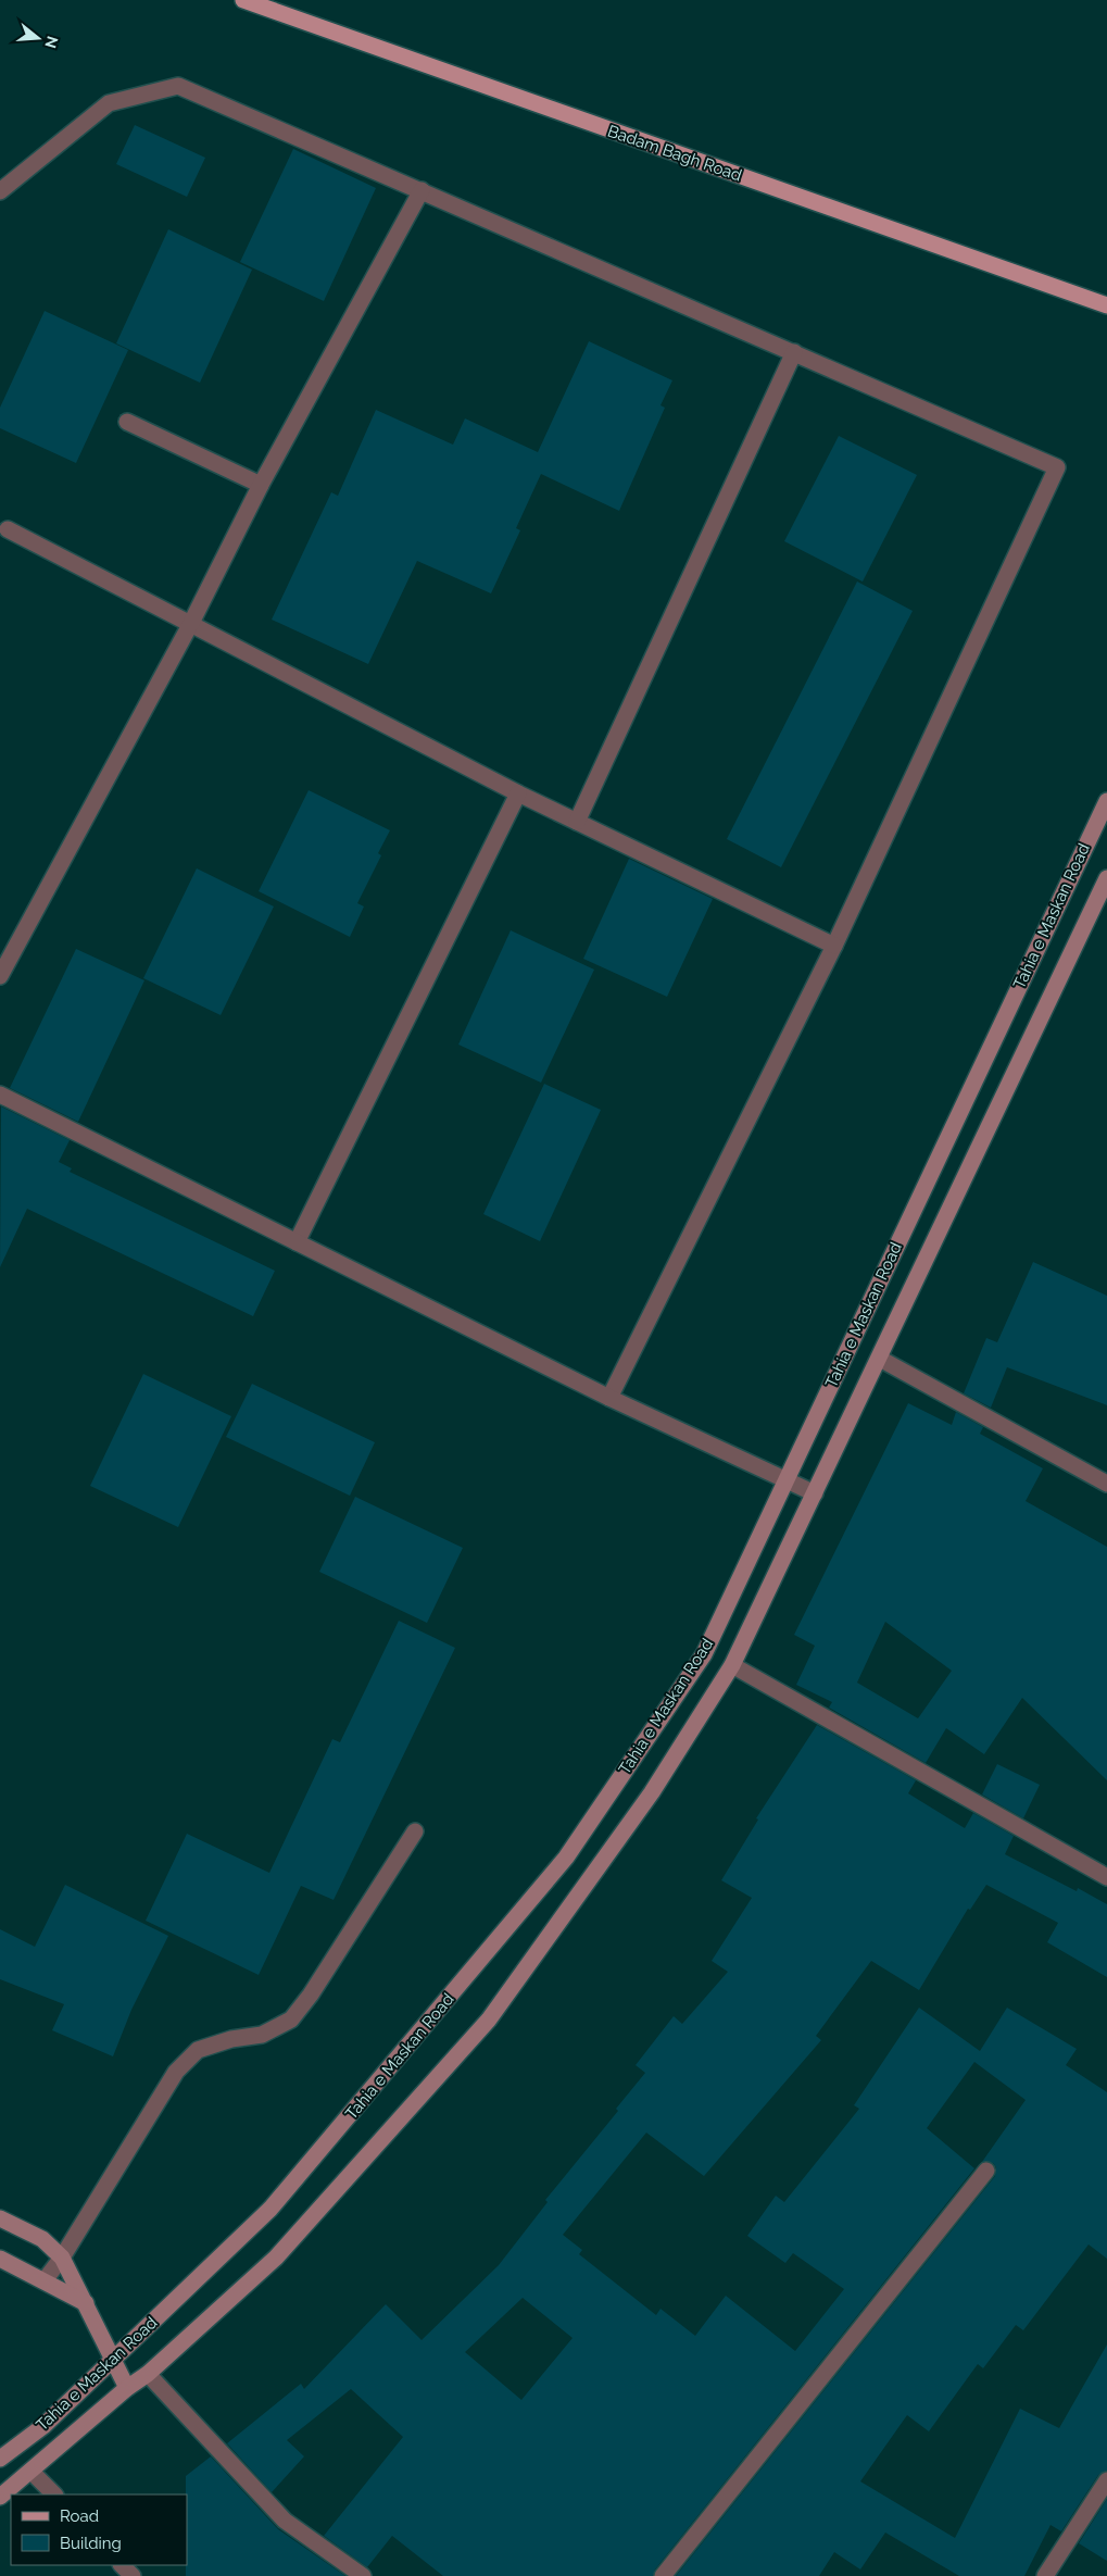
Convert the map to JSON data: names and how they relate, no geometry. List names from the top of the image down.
{
  "streets": {
    "main road": ["Badam Bagh Road", "Tahia e Maskan Road"]
  },
  "legend": ["Road", "Building"],
  "north": "right"
}
